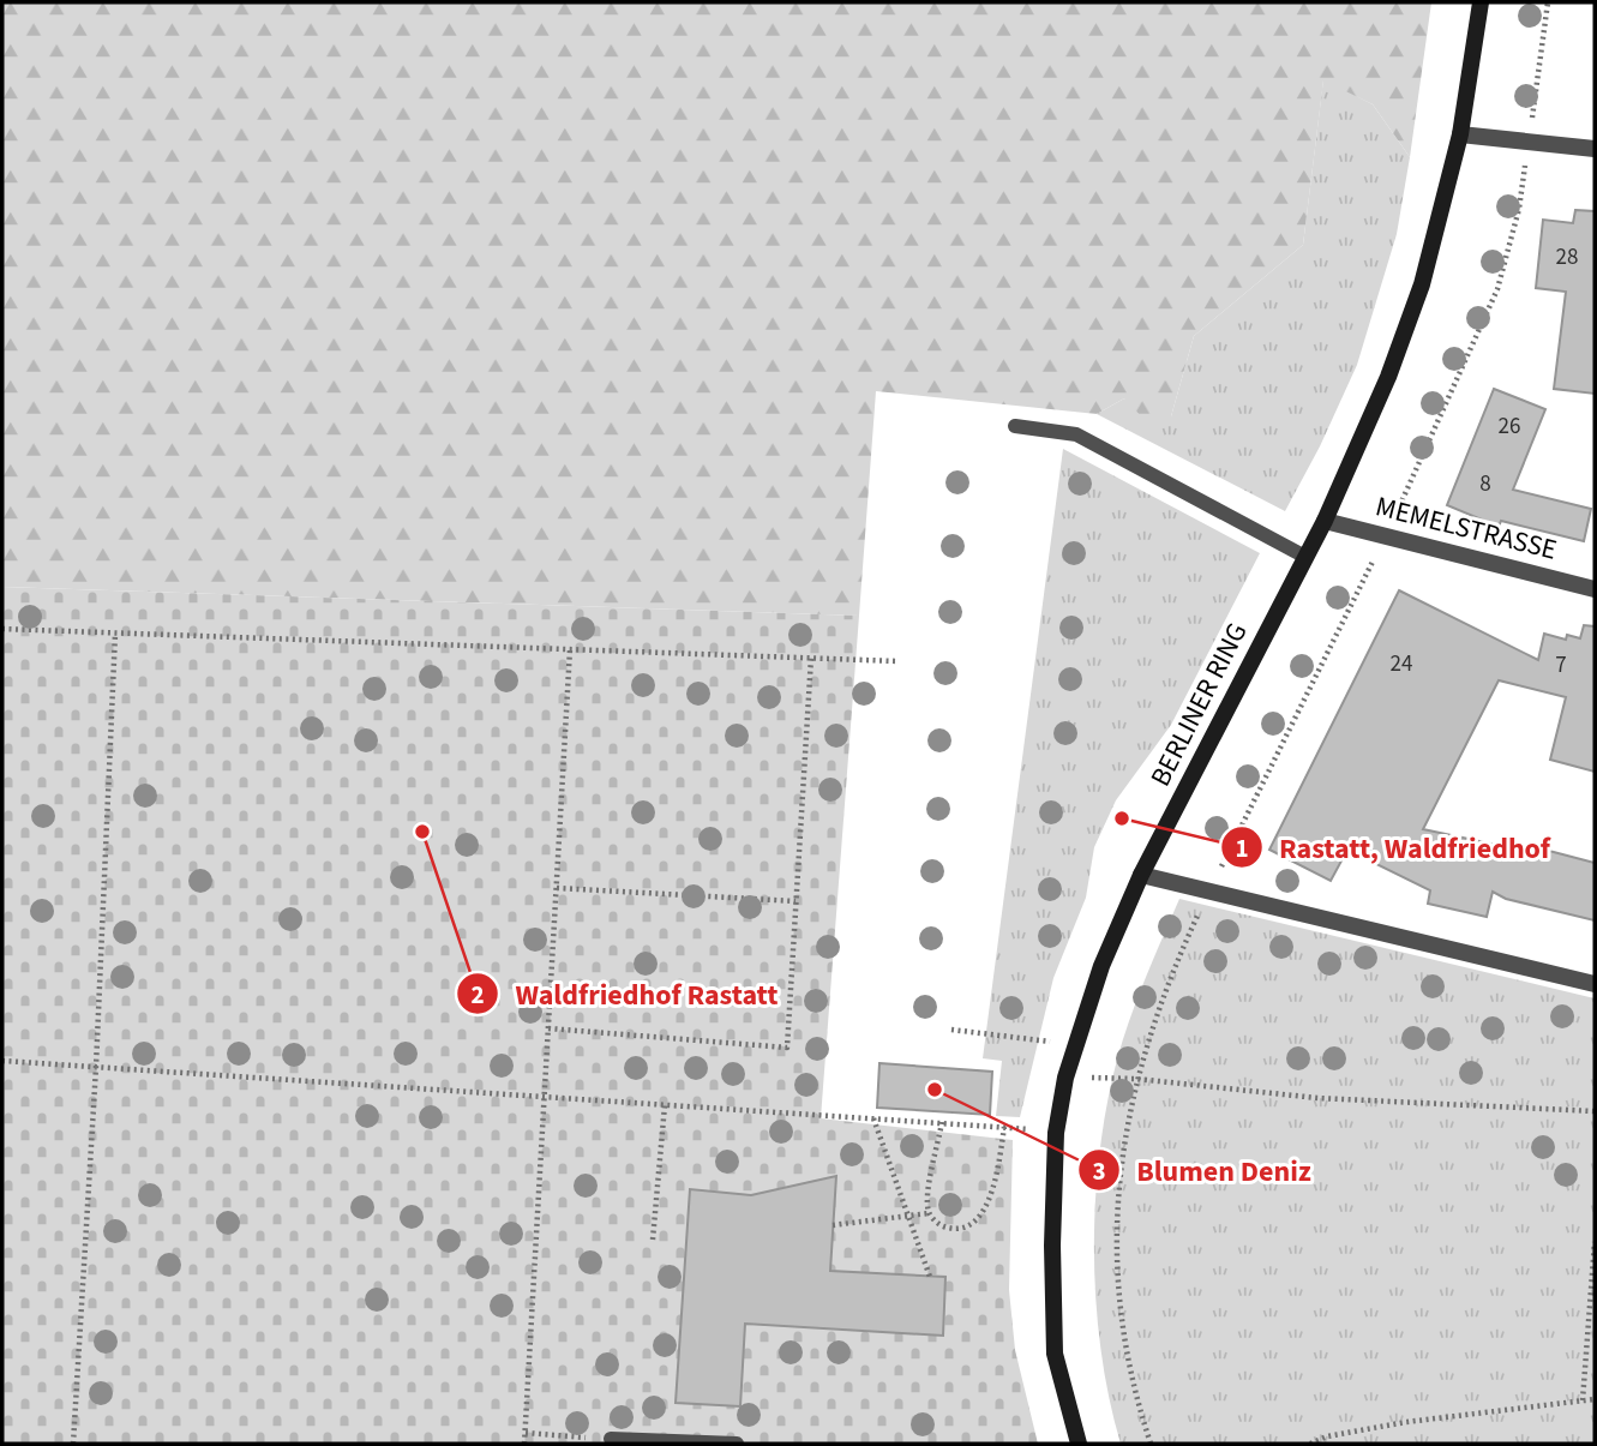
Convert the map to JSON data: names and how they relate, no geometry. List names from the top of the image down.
{
  "streets": {
    "street": ["MEMELSTRASSE", "BERLINER RING"]
  },
  "crossings": [
    ["MEMELSTRASSE", "BERLINER RING"]
  ],
  "places": ["Rastatt, Waldfriedhof", "Waldfriedhof Rastatt", "Blumen Deniz"],
  "house_numbers": [
    "28",
    "26",
    "8",
    "24",
    "7"
  ]
}
